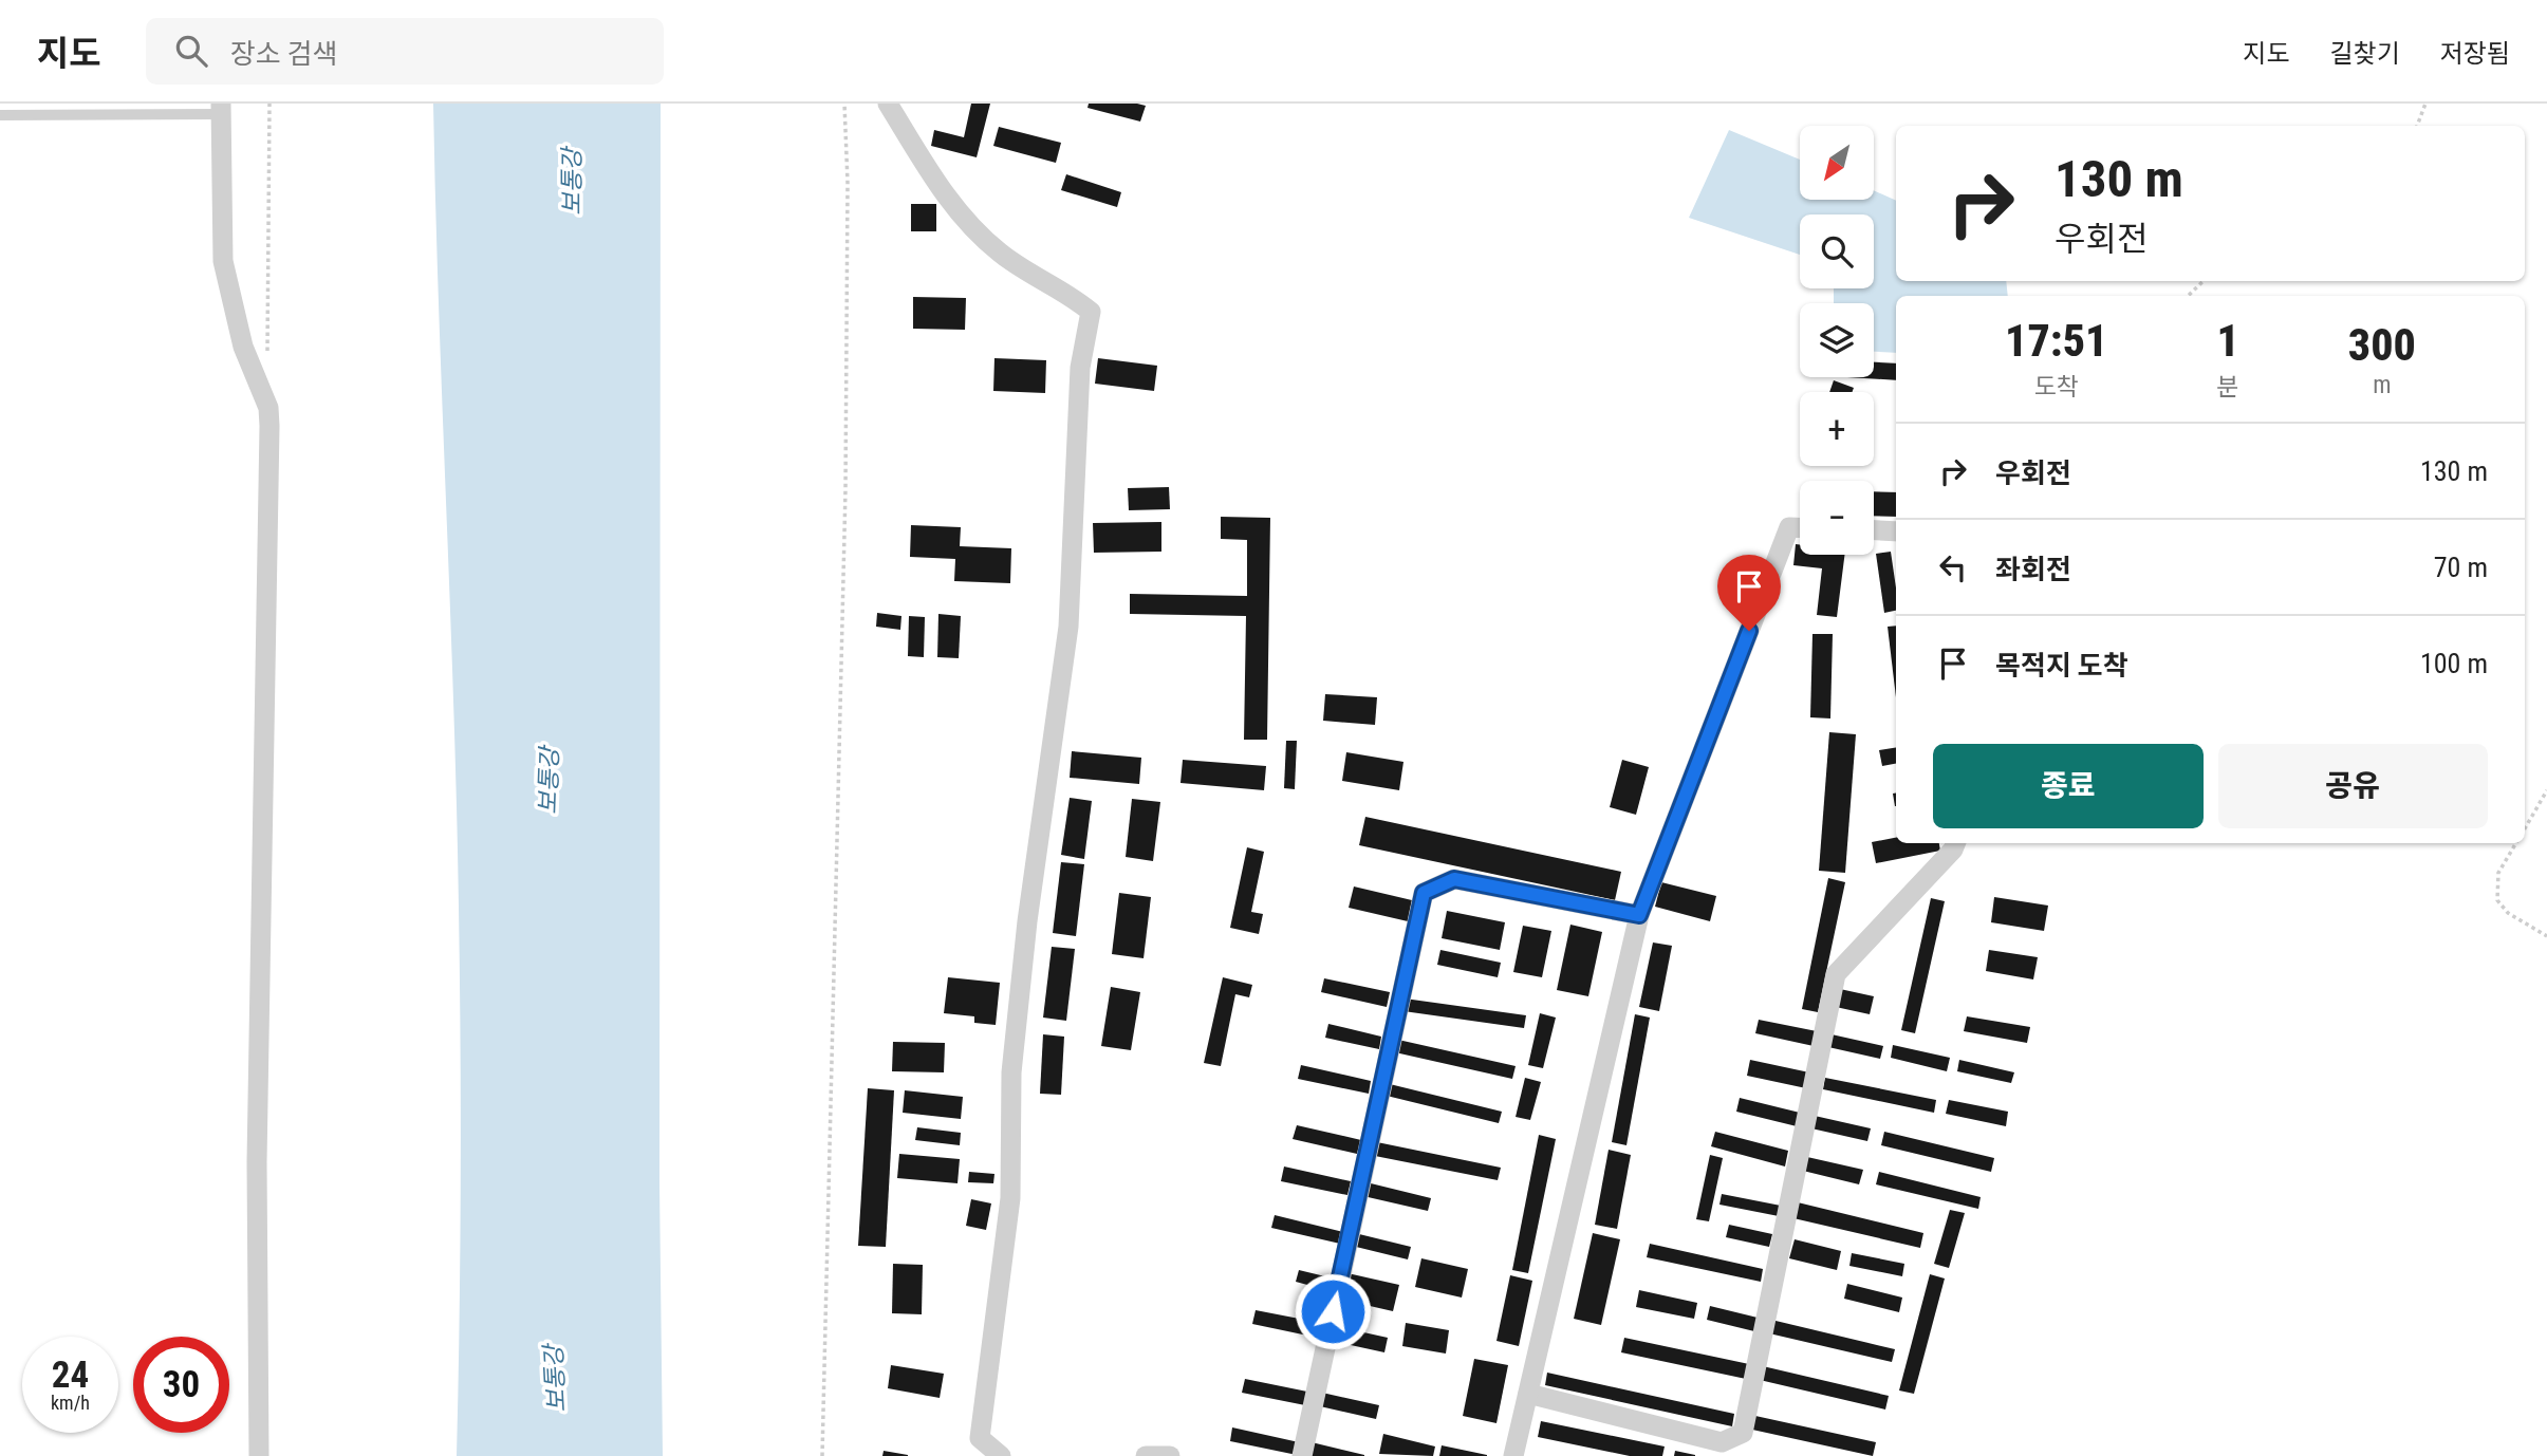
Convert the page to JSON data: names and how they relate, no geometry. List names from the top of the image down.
{
  "water": ["보통강"],
  "north": "bottom left",
  "page": {
    "header": "지도",
    "search": "장소 검색",
    "nav": ["지도", "길찾기", "저장됨"],
    "map_buttons": ["+", "−"],
    "turn": ["130 m", "우회전"],
    "eta": [
      "17:51",
      "도착",
      "1",
      "분",
      "300",
      "m"
    ],
    "list": [
      {
        "name": "우회전",
        "value": "130 m"
      },
      {
        "name": "좌회전",
        "value": "70 m"
      },
      {
        "name": "목적지 도착",
        "value": "100 m"
      }
    ],
    "buttons": ["종료", "공유"],
    "speed": "24 km/h",
    "limit": "30"
  }
}
